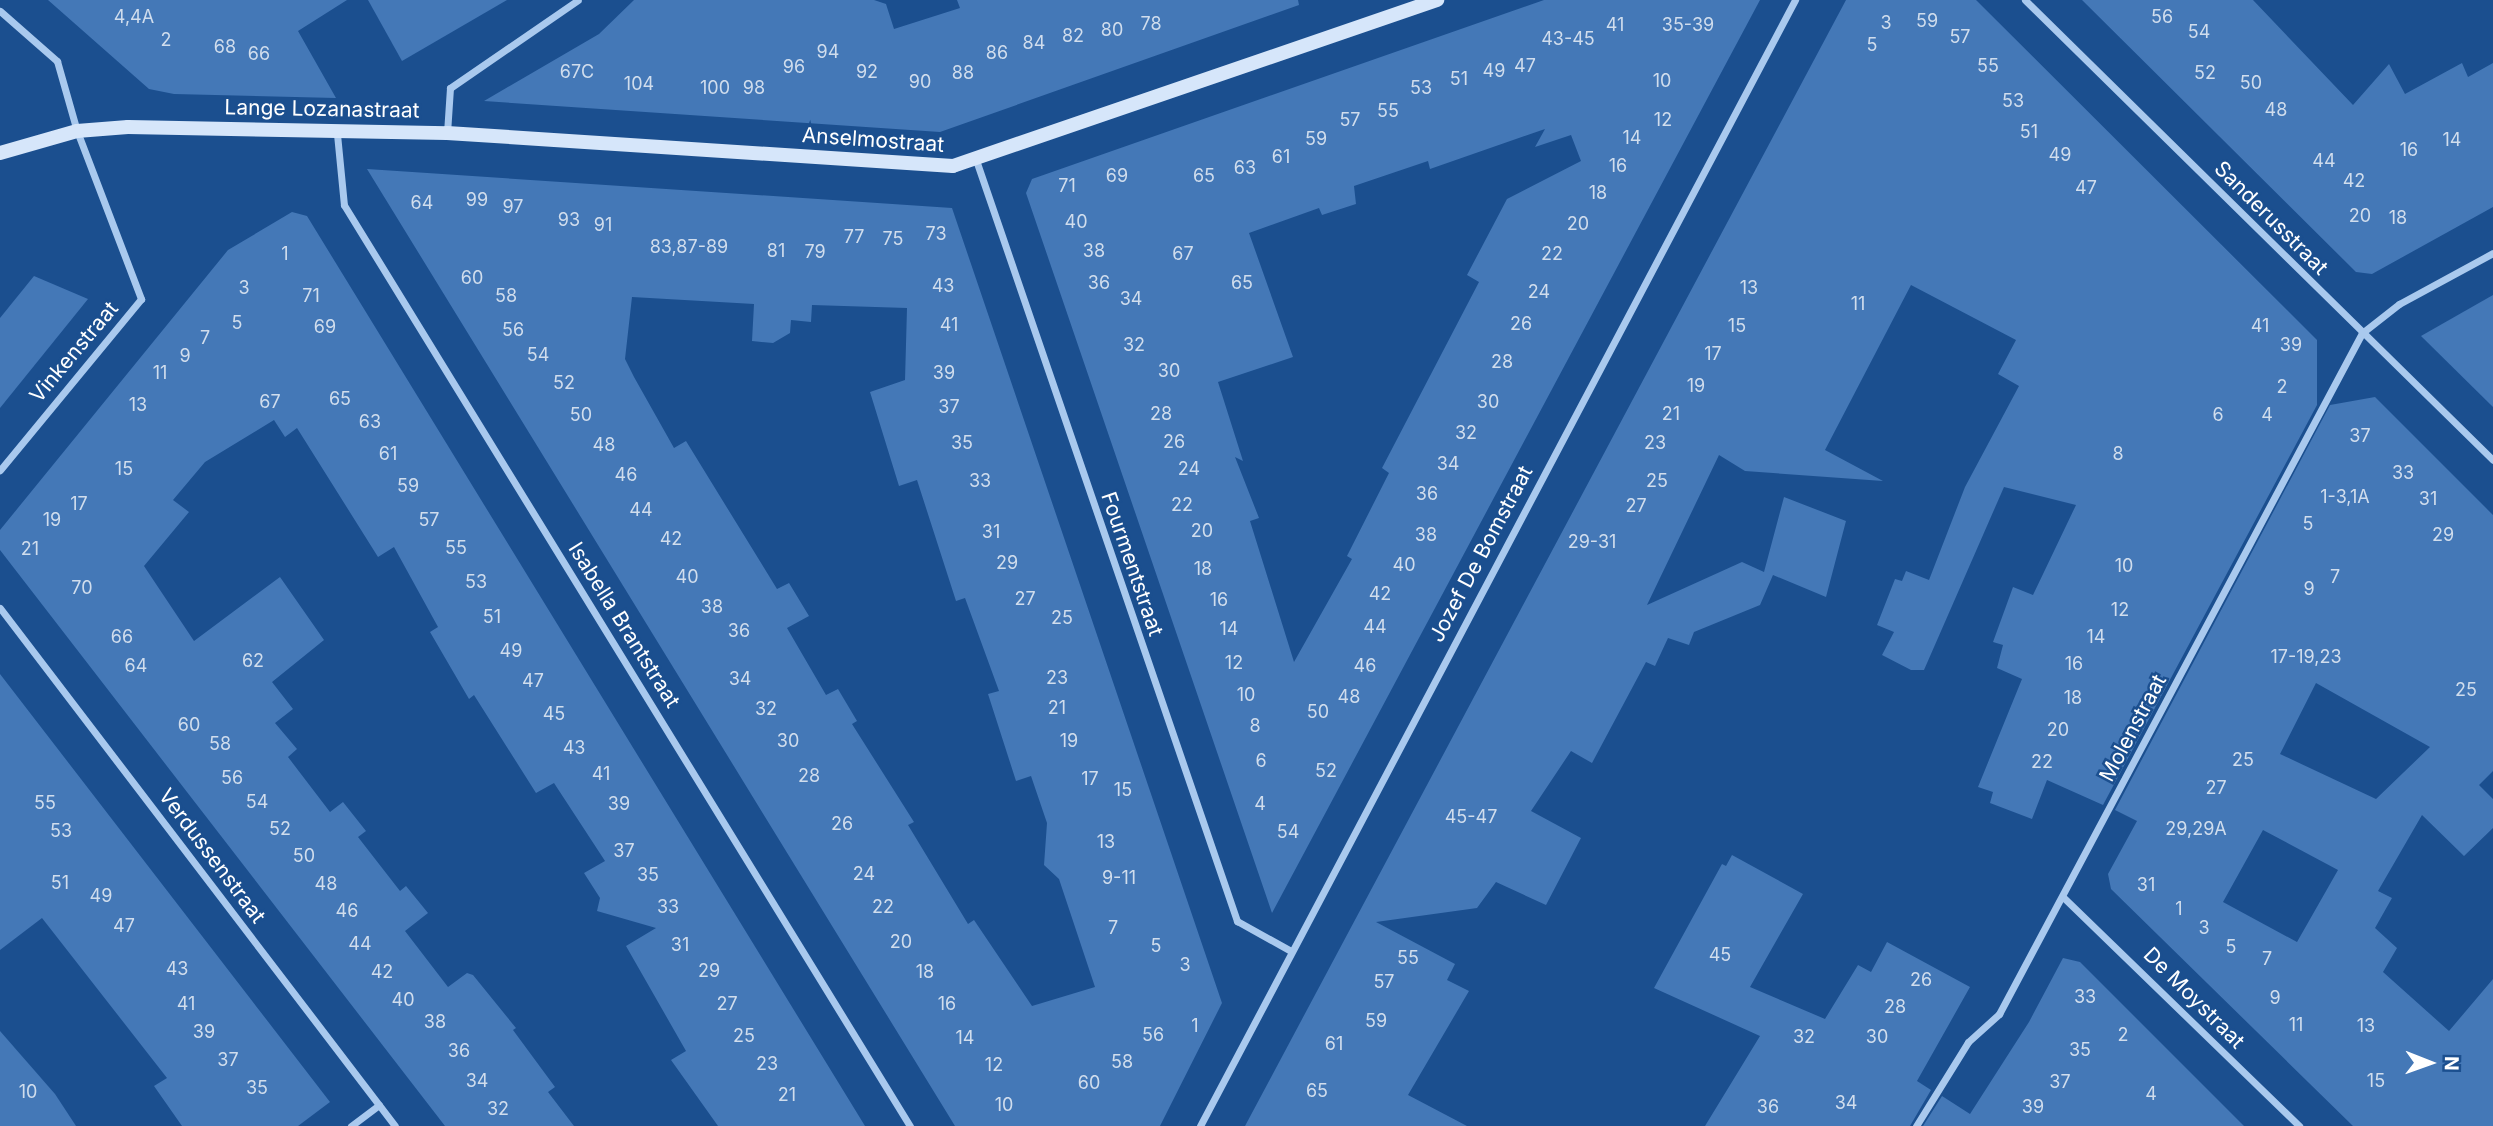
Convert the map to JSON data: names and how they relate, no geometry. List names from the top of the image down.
{
  "streets": {
    "street": [
      "Lange Lozanastraat",
      "Anselmostraat",
      "Sanderusstraat",
      "Vinkenstraat",
      "Jozef De Bomstraat",
      "Fourmentstraat",
      "Isabella Brantstraat",
      "Molenstraat",
      "Verdussenstraat",
      "De Moystraat"
    ]
  },
  "crossings": [
    ["Lange Lozanastraat", "Anselmostraat"],
    ["Lange Lozanastraat", "Vinkenstraat"],
    ["Lange Lozanastraat", "Isabella Brantstraat"],
    ["Anselmostraat", "Fourmentstraat"],
    ["Sanderusstraat", "Molenstraat"],
    ["Jozef De Bomstraat", "Fourmentstraat"],
    ["Molenstraat", "De Moystraat"]
  ],
  "house_numbers": [
    "4,4A",
    "56",
    "59",
    "3",
    "78",
    "41",
    "35-39",
    "80",
    "54",
    "82",
    "57",
    "43-45",
    "2",
    "84",
    "5",
    "68",
    "94",
    "86",
    "66",
    "47",
    "55",
    "96",
    "49",
    "67C",
    "92",
    "88",
    "52",
    "51",
    "10",
    "90",
    "50",
    "104",
    "100",
    "98",
    "53",
    "53",
    "48",
    "55",
    "57",
    "12",
    "51",
    "14",
    "59",
    "14",
    "16",
    "49",
    "61",
    "44",
    "16",
    "63",
    "69",
    "65",
    "42",
    "71",
    "47",
    "18",
    "99",
    "64",
    "97",
    "20",
    "18",
    "93",
    "40",
    "20",
    "91",
    "73",
    "77",
    "75",
    "83,87-89",
    "81",
    "38",
    "79",
    "1",
    "67",
    "22",
    "60",
    "36",
    "65",
    "43",
    "3",
    "13",
    "24",
    "71",
    "58",
    "34",
    "11",
    "5",
    "26",
    "41",
    "15",
    "41",
    "69",
    "56",
    "7",
    "32",
    "39",
    "17",
    "54",
    "9",
    "28",
    "30",
    "11",
    "39",
    "52",
    "19",
    "2",
    "65",
    "67",
    "30",
    "13",
    "37",
    "28",
    "21",
    "50",
    "6",
    "4",
    "63",
    "32",
    "37",
    "26",
    "35",
    "23",
    "48",
    "61",
    "8",
    "34",
    "15",
    "24",
    "33",
    "46",
    "33",
    "25",
    "59",
    "36",
    "1-3,1A",
    "31",
    "17",
    "22",
    "27",
    "44",
    "19",
    "57",
    "5",
    "20",
    "31",
    "38",
    "29",
    "42",
    "29-31",
    "55",
    "21",
    "29",
    "40",
    "10",
    "18",
    "40",
    "7",
    "53",
    "70",
    "9",
    "42",
    "27",
    "16",
    "38",
    "12",
    "51",
    "25",
    "44",
    "14",
    "36",
    "66",
    "14",
    "49",
    "17-19,23",
    "62",
    "12",
    "16",
    "64",
    "46",
    "23",
    "34",
    "47",
    "25",
    "10",
    "48",
    "18",
    "21",
    "32",
    "50",
    "45",
    "60",
    "8",
    "20",
    "30",
    "19",
    "58",
    "43",
    "25",
    "6",
    "22",
    "52",
    "41",
    "28",
    "56",
    "17",
    "27",
    "15",
    "54",
    "55",
    "39",
    "4",
    "45-47",
    "26",
    "52",
    "29,29A",
    "53",
    "54",
    "13",
    "37",
    "50",
    "24",
    "35",
    "9-11",
    "51",
    "48",
    "31",
    "49",
    "33",
    "22",
    "1",
    "46",
    "47",
    "7",
    "3",
    "20",
    "44",
    "31",
    "5",
    "5",
    "45",
    "55",
    "7",
    "3",
    "43",
    "29",
    "42",
    "18",
    "26",
    "57",
    "33",
    "9",
    "40",
    "41",
    "27",
    "16",
    "28",
    "59",
    "38",
    "11",
    "1",
    "13",
    "39",
    "56",
    "2",
    "25",
    "32",
    "30",
    "14",
    "61",
    "35",
    "36",
    "37",
    "58",
    "23",
    "12",
    "34",
    "15",
    "37",
    "60",
    "35",
    "65",
    "10",
    "4",
    "21",
    "34",
    "10",
    "36",
    "39",
    "32"
  ],
  "north": "right"
}
